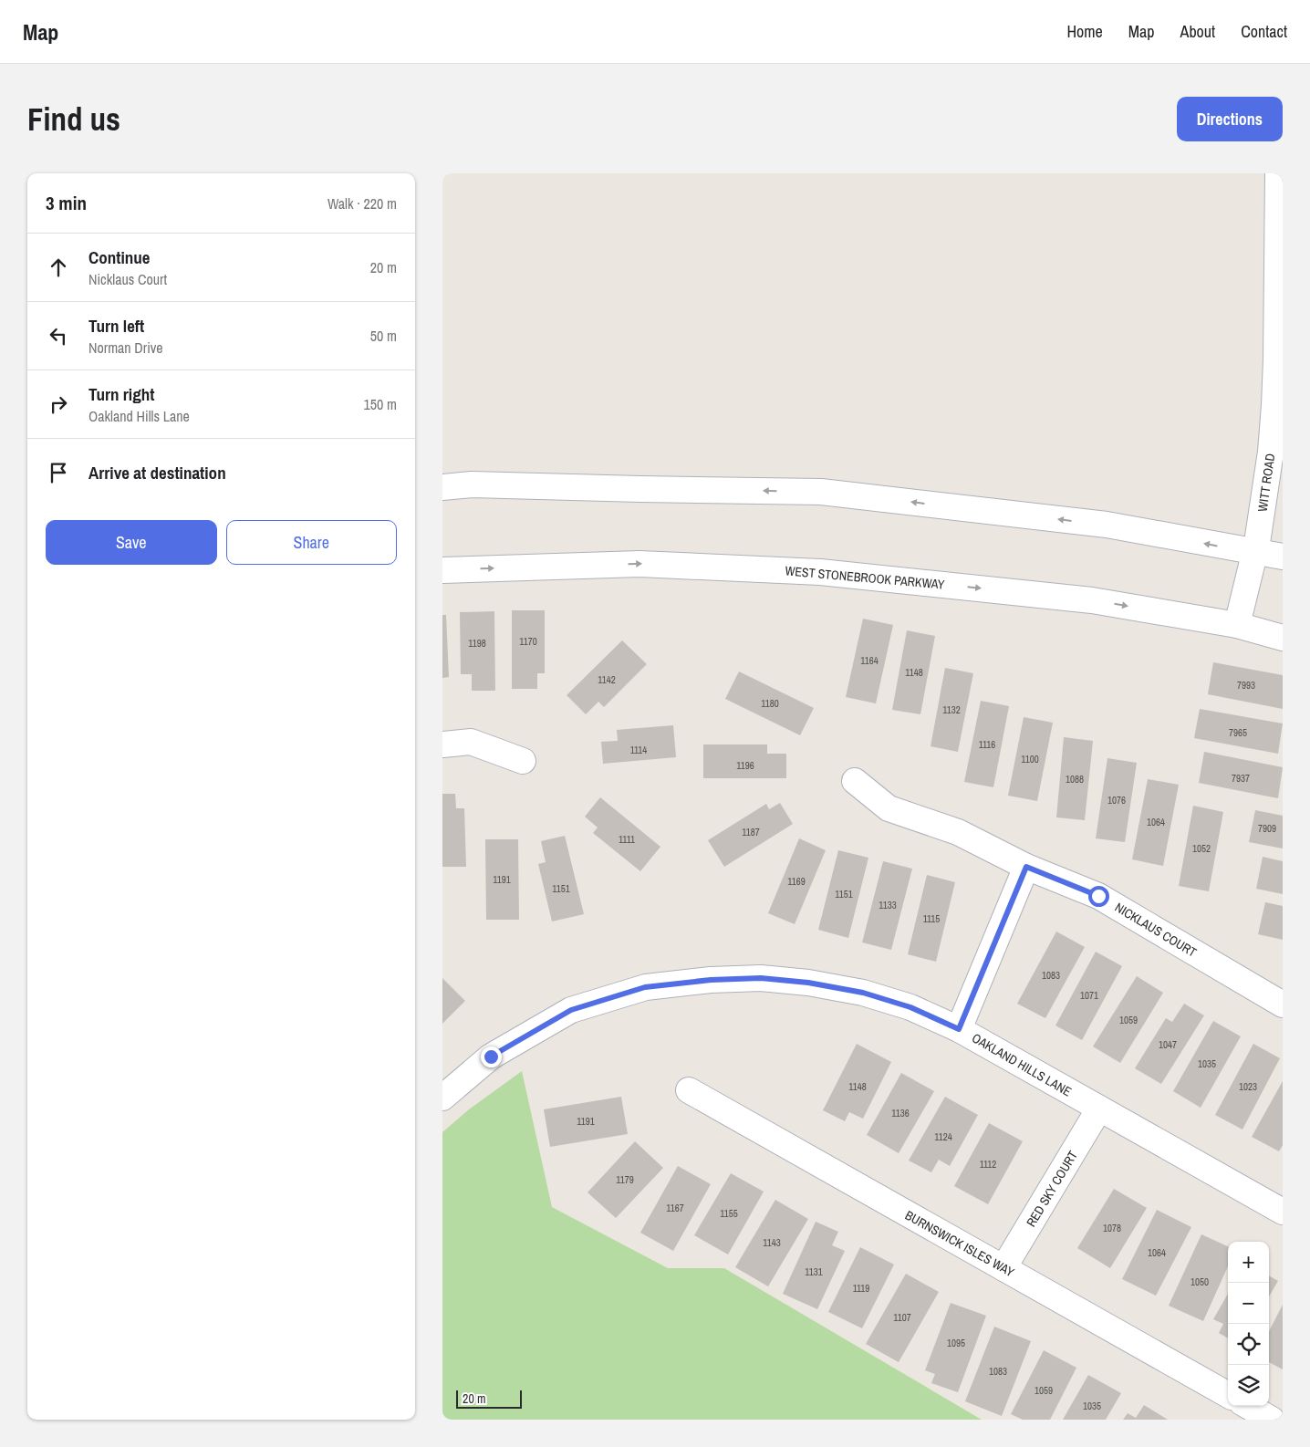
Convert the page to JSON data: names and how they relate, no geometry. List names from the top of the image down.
{
  "streets": {
    "street": [
      "WITT ROAD",
      "WEST STONEBROOK PARKWAY",
      "NICKLAUS COURT",
      "OAKLAND HILLS LANE",
      "RED SKY COURT",
      "BURNSWICK ISLES WAY"
    ]
  },
  "crossings": [
    ["WITT ROAD", "WEST STONEBROOK PARKWAY"],
    ["OAKLAND HILLS LANE", "RED SKY COURT"],
    ["RED SKY COURT", "BURNSWICK ISLES WAY"]
  ],
  "house_numbers": [
    "1170",
    "1198",
    "1164",
    "1148",
    "1142",
    "7993",
    "1180",
    "1132",
    "7965",
    "1116",
    "1114",
    "1100",
    "1196",
    "7937",
    "1088",
    "1076",
    "1064",
    "7909",
    "1187",
    "1111",
    "1052",
    "1191",
    "1169",
    "1151",
    "1151",
    "1133",
    "1115",
    "1083",
    "1071",
    "1059",
    "1047",
    "1035",
    "1148",
    "1023",
    "1136",
    "1191",
    "1124",
    "1112",
    "1179",
    "1167",
    "1155",
    "1078",
    "1143",
    "1064",
    "1131",
    "1050",
    "1119",
    "1107",
    "1095",
    "1083",
    "1059",
    "1035"
  ],
  "scale_bar": "20 m",
  "page": {
    "header": "Map",
    "nav": [
      "Home",
      "Map",
      "About",
      "Contact"
    ],
    "buttons": [
      "Directions",
      ["Save", "Share"]
    ],
    "title": "Find us",
    "heading": ["3 min", "Walk · 220 m"],
    "list": [
      ["Continue", "Nicklaus Court", "20 m"],
      ["Turn left", "Norman Drive", "50 m"],
      ["Turn right", "Oakland Hills Lane", "150 m"],
      "Arrive at destination"
    ],
    "map_buttons": ["+", "−"],
    "scale": "20 m"
  }
}
